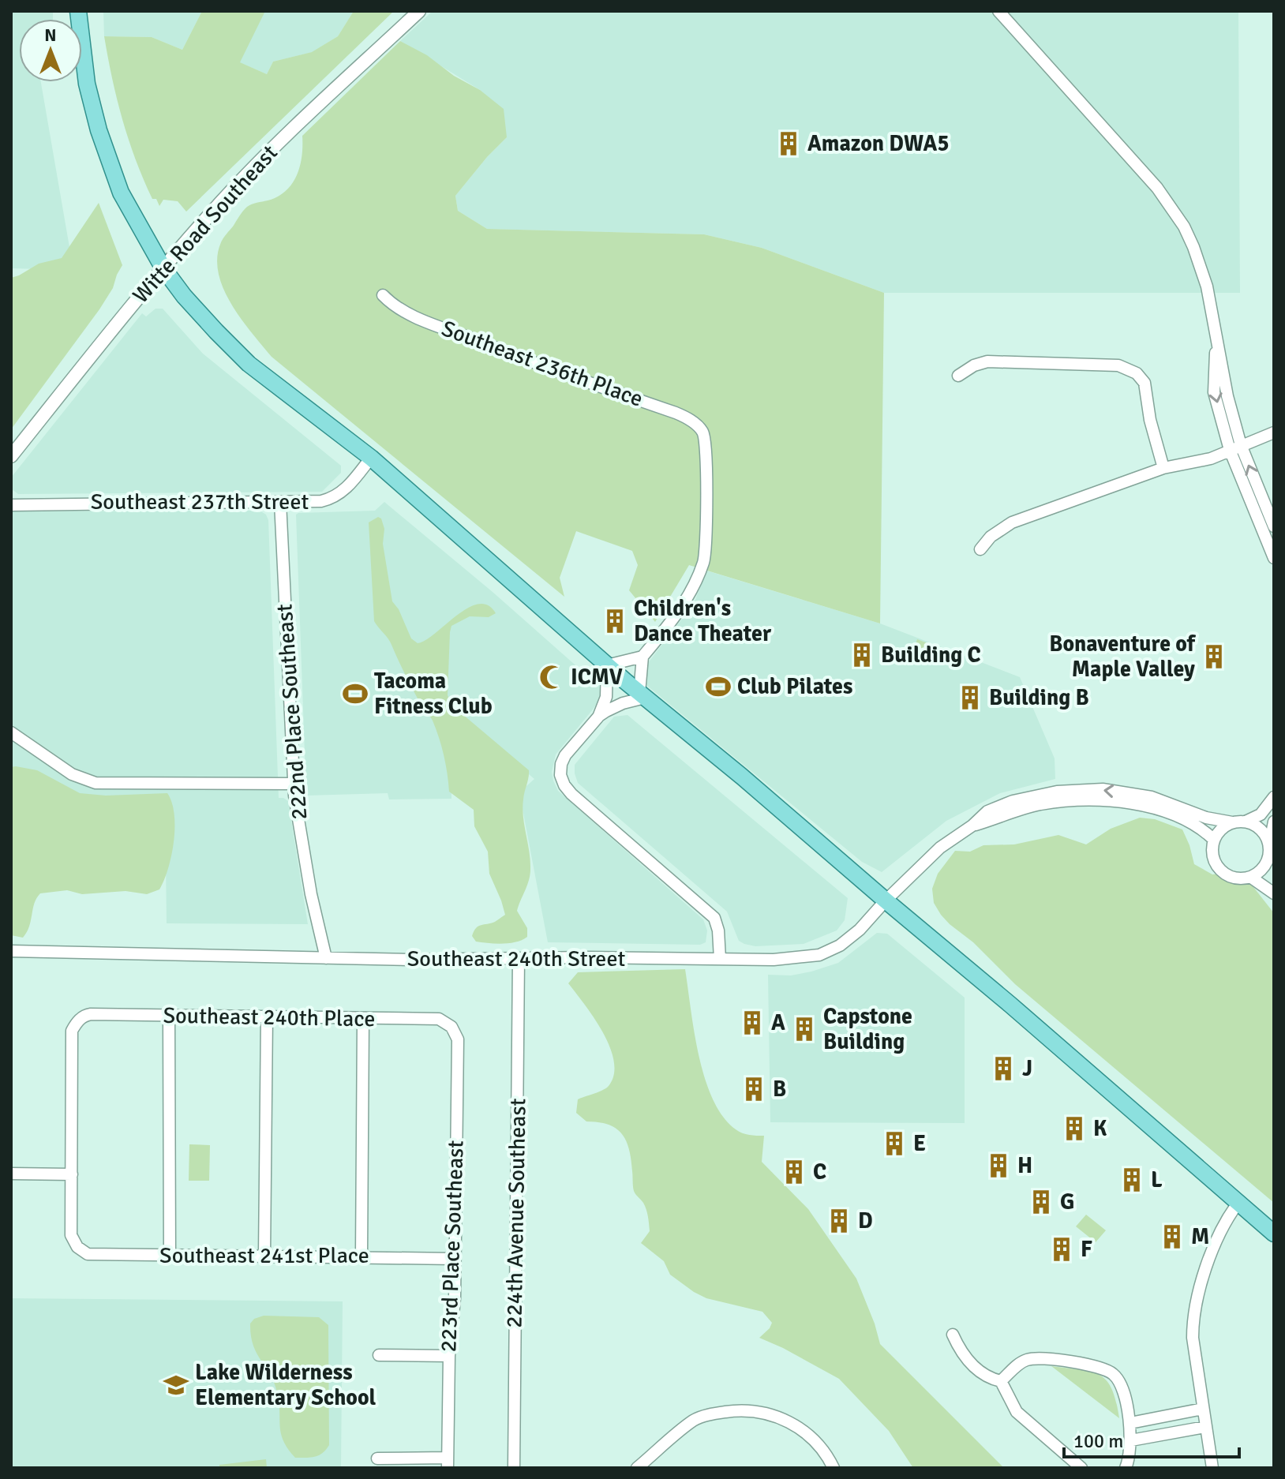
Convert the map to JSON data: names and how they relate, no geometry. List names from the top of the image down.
{
  "streets": {
    "street": [
      "Witte Road Southeast",
      "Southeast 236th Place",
      "Southeast 237th Street",
      "222nd Place Southeast",
      "Southeast 240th Street",
      "Southeast 240th Place",
      "224th Avenue Southeast",
      "223rd Place Southeast",
      "Southeast 241st Place"
    ]
  },
  "crossings": [
    ["Southeast 237th Street", "222nd Place Southeast"],
    ["222nd Place Southeast", "Southeast 240th Street"],
    ["Southeast 240th Street", "224th Avenue Southeast"],
    ["Southeast 240th Place", "223rd Place Southeast"],
    ["Southeast 240th Place", "Southeast 241st Place"],
    ["223rd Place Southeast", "Southeast 241st Place"]
  ],
  "places": {
    "building": [
      "Amazon DWA5",
      "Children's Dance Theater",
      "Building C",
      "Bonaventure of Maple Valley",
      "Building B",
      "A",
      "Capstone Building",
      "J",
      "B",
      "K",
      "E",
      "H",
      "C",
      "L",
      "G",
      "D",
      "M",
      "F"
    ],
    "mosque": ["ICMV"],
    "sports": ["Club Pilates", "Tacoma Fitness Club"],
    "school or university": ["Lake Wilderness Elementary School"]
  },
  "scale_bar": "100 m",
  "north": "top"
}
